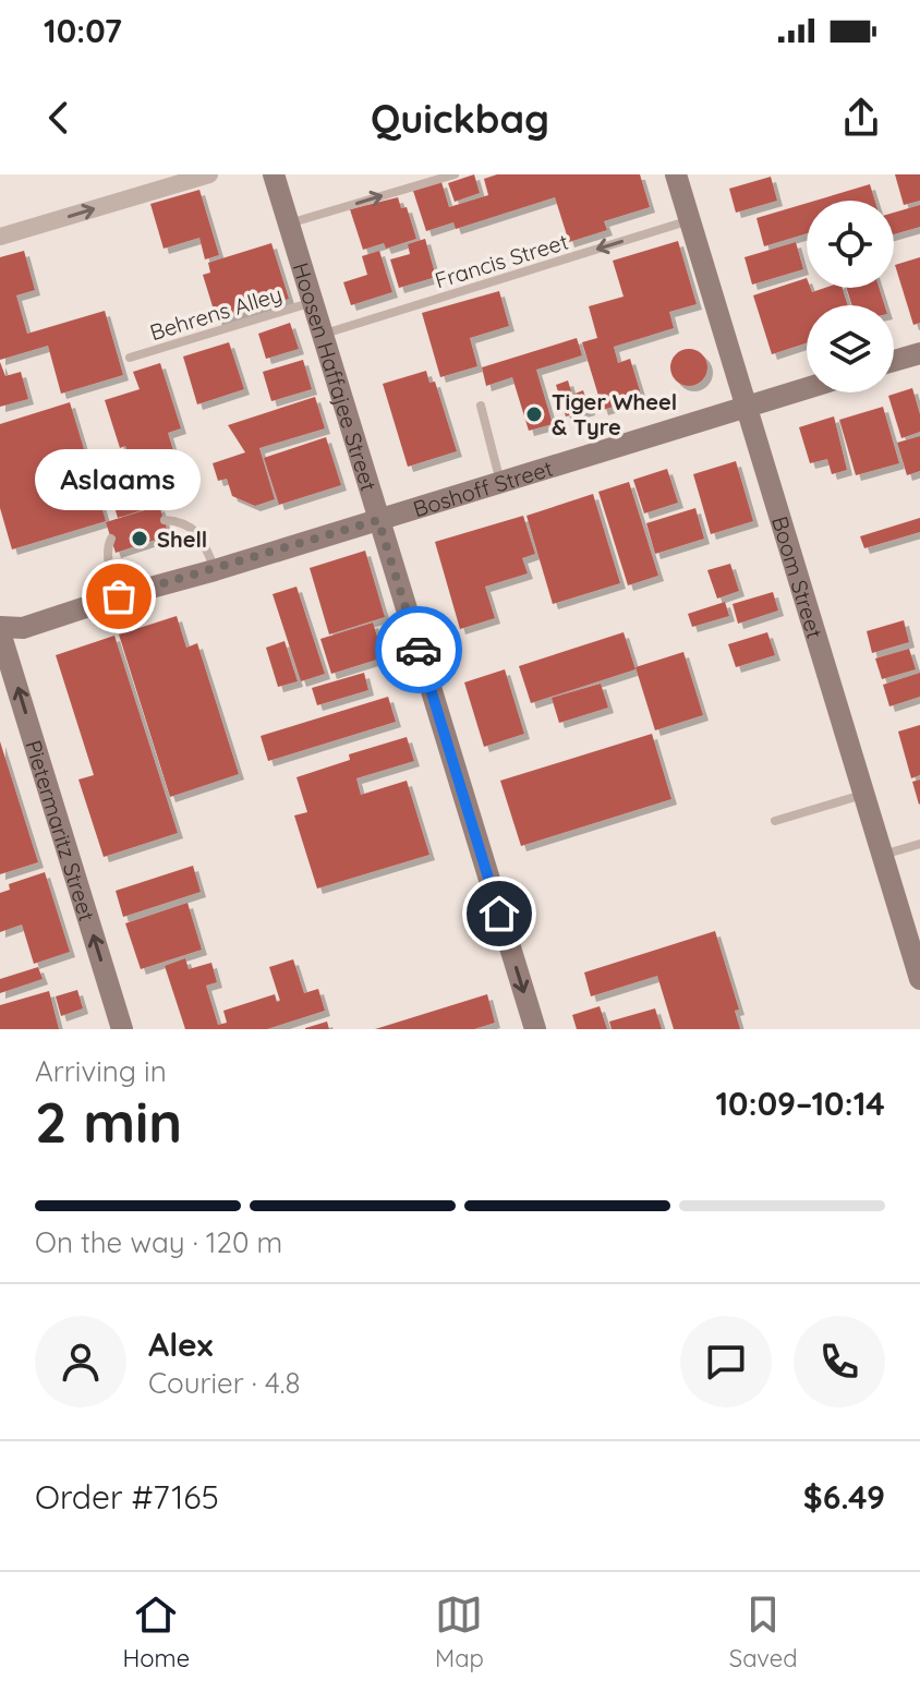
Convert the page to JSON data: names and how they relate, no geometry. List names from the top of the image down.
{
  "streets": {
    "street": [
      "Hoosen Haffajee Street",
      "Boshoff Street",
      "Boom Street",
      "Pietermaritz Street"
    ],
    "lane": ["Francis Street", "Behrens Alley"]
  },
  "crossings": [
    ["Francis Street", "Hoosen Haffajee Street"],
    ["Francis Street", "Boom Street"],
    ["Behrens Alley", "Hoosen Haffajee Street"],
    ["Hoosen Haffajee Street", "Boshoff Street"],
    ["Boshoff Street", "Boom Street"],
    ["Boshoff Street", "Pietermaritz Street"]
  ],
  "one_way": ["Francis Street", "Hoosen Haffajee Street", "Pietermaritz Street"],
  "places": ["Tiger Wheel & Tyre", "Shell", "Aslaams"],
  "page": {
    "status": "10:07",
    "header": "Quickbag",
    "bubble": "Aslaams",
    "heading": ["2 min", "Arriving in", "10:09–10:14"],
    "panel": [
      "Alex",
      "Courier · 4.8",
      "Order #7165",
      "$6.49"
    ],
    "bar": "On the way · 120 m",
    "tabs": ["Home", "Map", "Saved"]
  }
}
